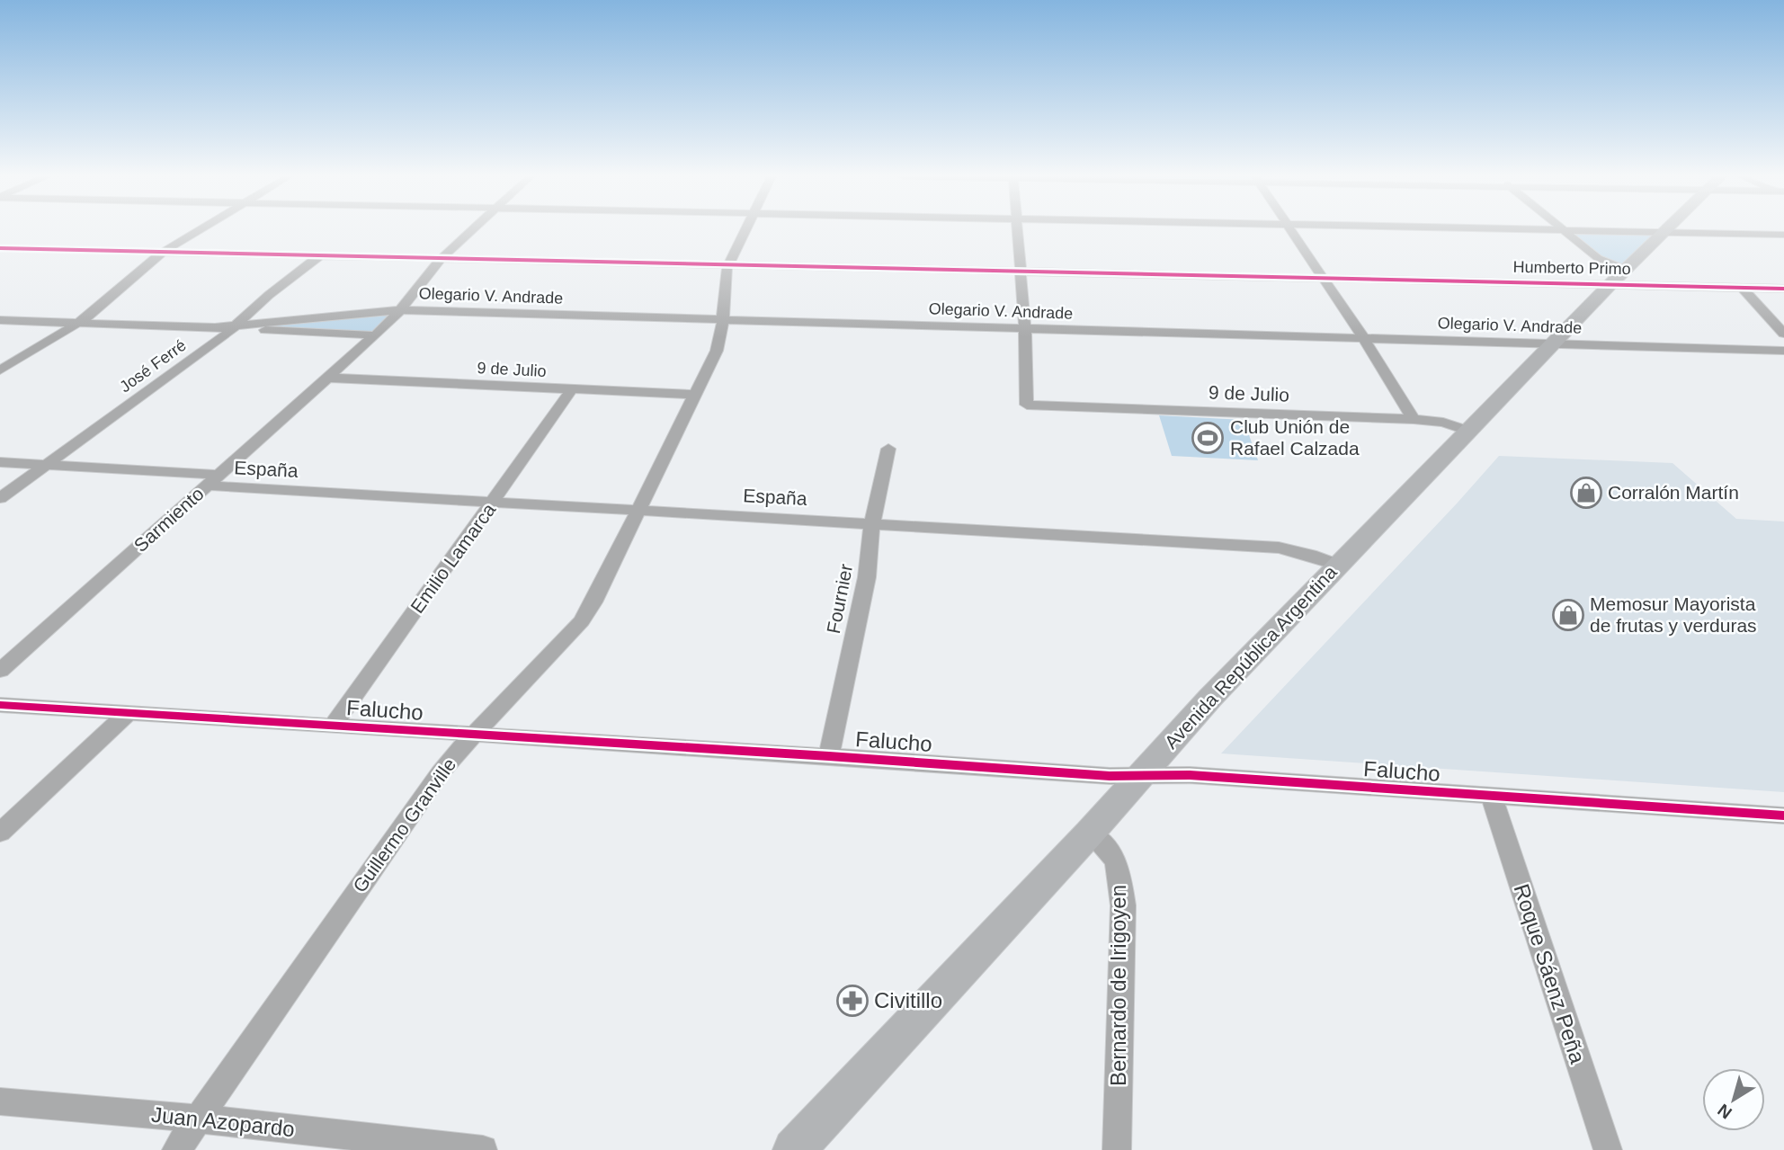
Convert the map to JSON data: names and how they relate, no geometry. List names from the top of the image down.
{
  "streets": {
    "main road": ["Avenida República Argentina"],
    "street": [
      "Humberto Primo",
      "Olegario V. Andrade",
      "José Ferré",
      "9 de Julio",
      "España",
      "Sarmiento",
      "Emilio Lamarca",
      "Fournier",
      "Falucho",
      "Guillermo Granville",
      "Roque Sáenz Peña",
      "Bernardo de Irigoyen",
      "Juan Azopardo"
    ]
  },
  "crossings": [
    ["Humberto Primo", "José Ferré"],
    ["Humberto Primo", "Sarmiento"],
    ["Humberto Primo", "Avenida República Argentina"],
    ["Humberto Primo", "Guillermo Granville"],
    ["Olegario V. Andrade", "José Ferré"],
    ["Olegario V. Andrade", "9 de Julio"],
    ["Olegario V. Andrade", "Sarmiento"],
    ["Olegario V. Andrade", "Avenida República Argentina"],
    ["Olegario V. Andrade", "Guillermo Granville"],
    ["José Ferré", "España"],
    ["9 de Julio", "Sarmiento"],
    ["9 de Julio", "Emilio Lamarca"],
    ["9 de Julio", "Avenida República Argentina"],
    ["9 de Julio", "Guillermo Granville"],
    ["España", "Sarmiento"],
    ["España", "Emilio Lamarca"],
    ["España", "Fournier"],
    ["España", "Avenida República Argentina"],
    ["España", "Guillermo Granville"],
    ["Emilio Lamarca", "Falucho"],
    ["Fournier", "Falucho"],
    ["Avenida República Argentina", "Falucho"],
    ["Avenida República Argentina", "Bernardo de Irigoyen"],
    ["Falucho", "Guillermo Granville"],
    ["Falucho", "Roque Sáenz Peña"],
    ["Guillermo Granville", "Juan Azopardo"]
  ],
  "places": {
    "sports": ["Club Unión de Rafael Calzada"],
    "shop": ["Corralón Martín", "Memosur Mayorista de frutas y verduras"],
    "pharmacy": ["Civitillo"]
  },
  "north": "bottom left"
}
